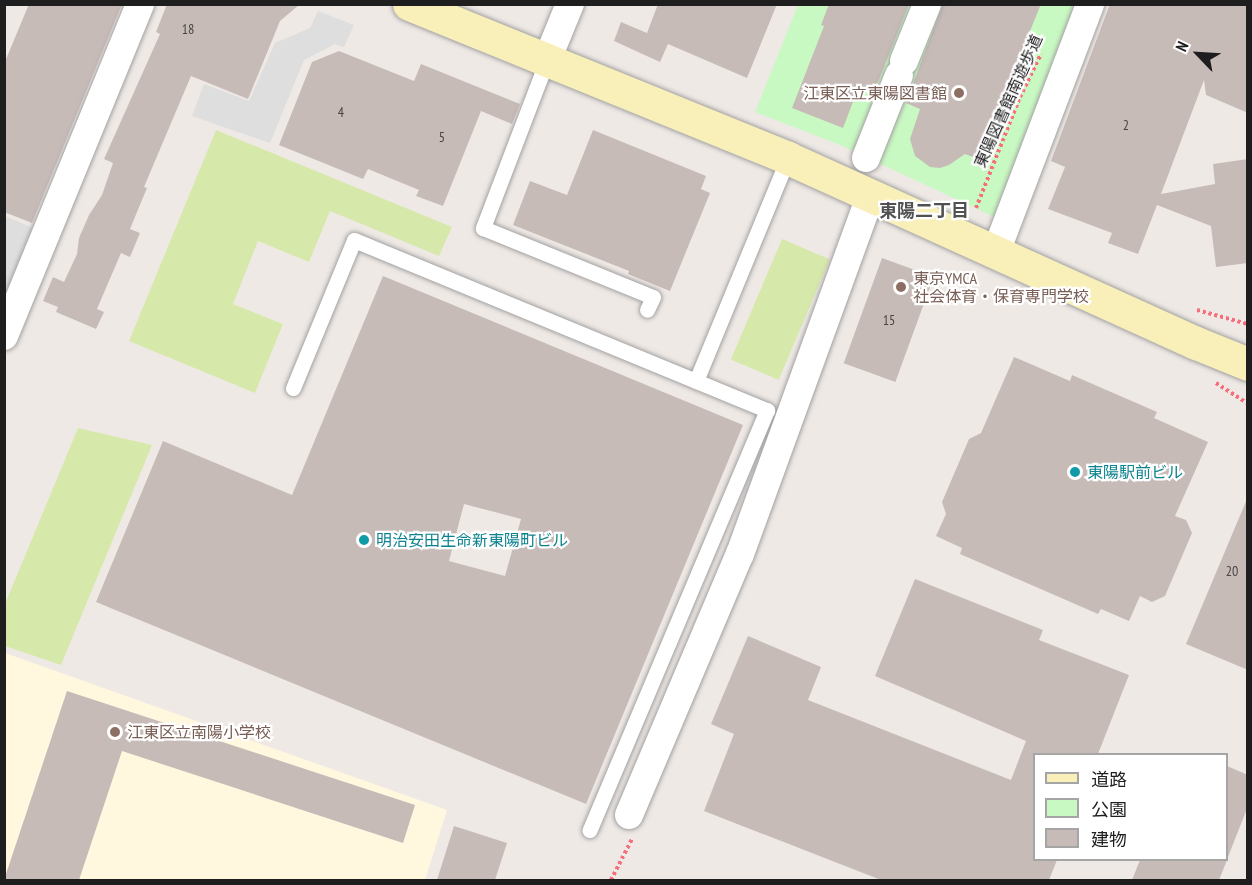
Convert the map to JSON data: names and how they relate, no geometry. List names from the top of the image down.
{
  "streets": {
    "path": ["東陽図書館南遊歩道"]
  },
  "districts": ["東陽二丁目"],
  "places": [
    "江東区立東陽図書館",
    "東京YMCA 社会体育・保育専門学校",
    "東陽駅前ビル",
    "明治安田生命新東陽町ビル",
    "江東区立南陽小学校"
  ],
  "house_numbers": [
    "18",
    "4",
    "2",
    "5",
    "15",
    "20"
  ],
  "legend": ["道路", "公園", "建物"],
  "north": "top left"
}
